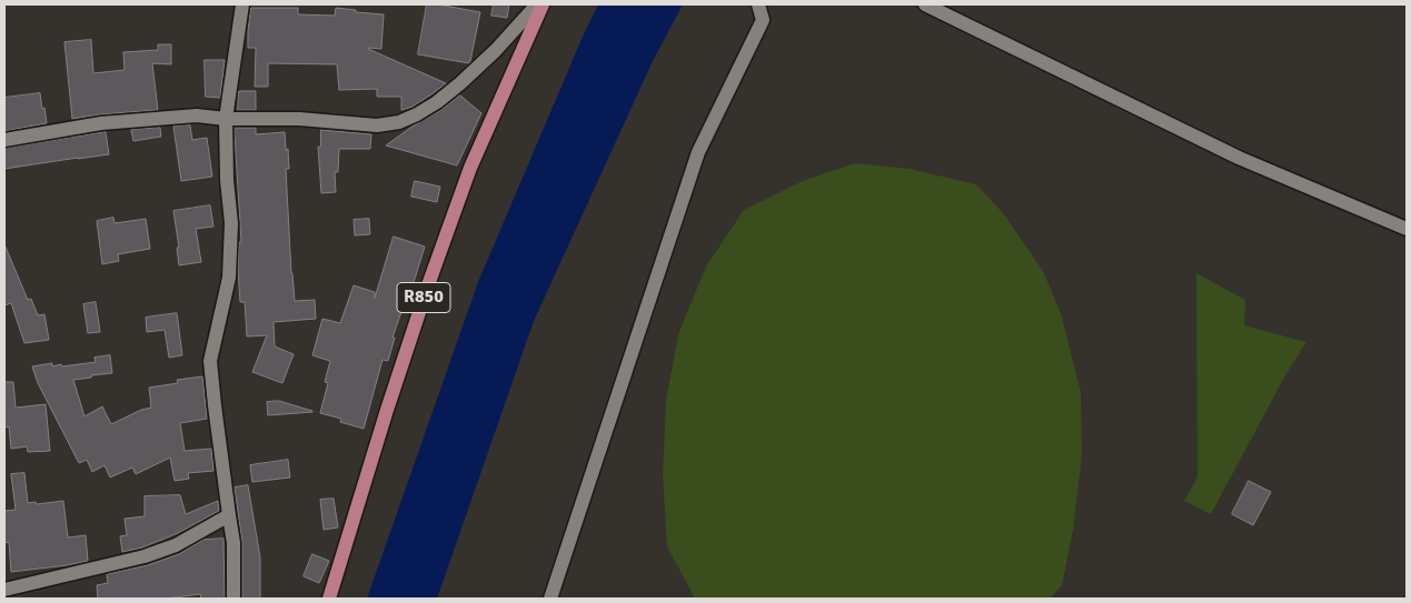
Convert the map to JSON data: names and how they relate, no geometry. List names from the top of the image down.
{
  "streets": {
    "main road": ["R850"]
  }
}
